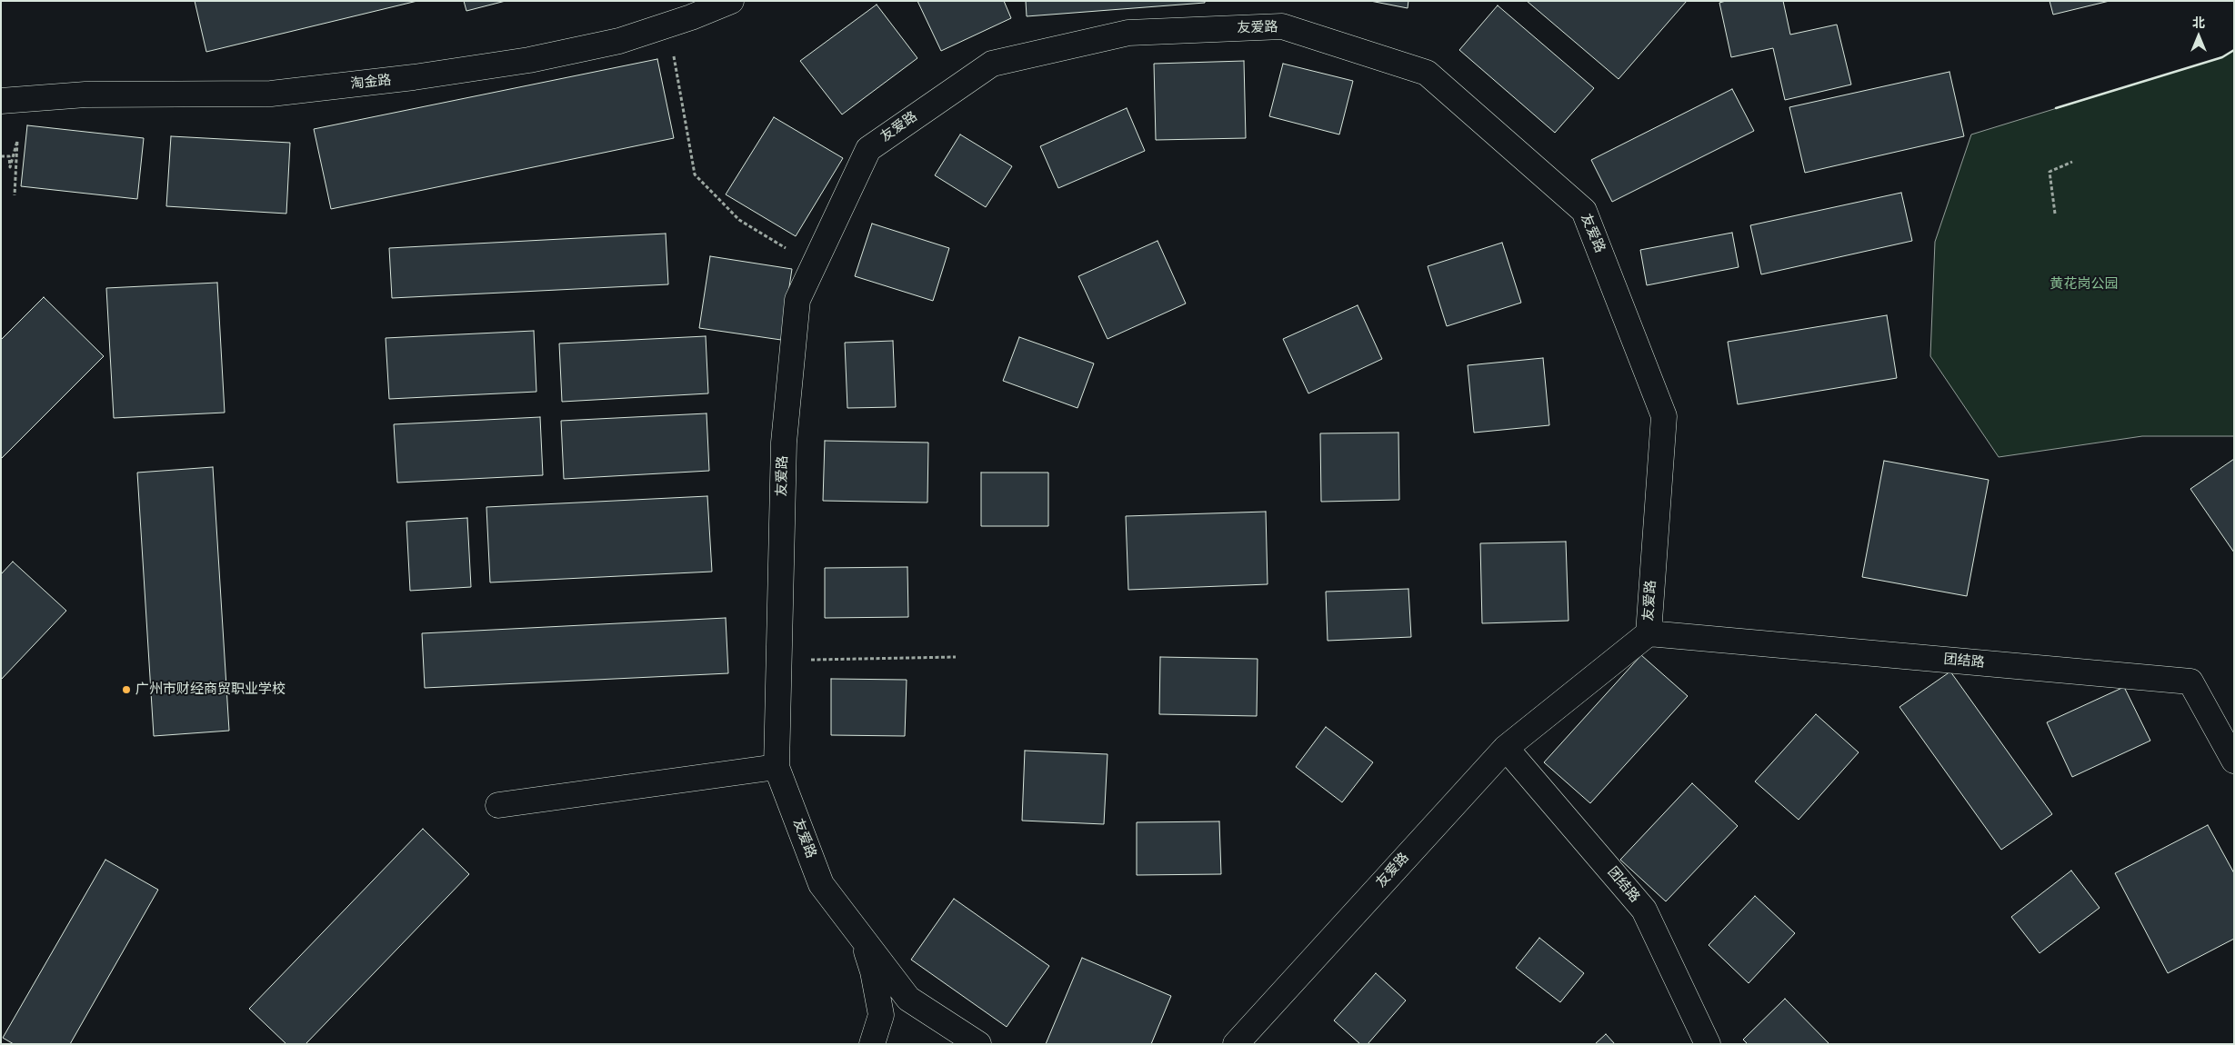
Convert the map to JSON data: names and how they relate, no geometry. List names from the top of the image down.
{
  "streets": {
    "street": ["友爱路", "淘金路", "团结路"]
  },
  "crossings": [
    ["友爱路", "团结路"]
  ],
  "parks": ["黄花岗公园"],
  "places": ["广州市财经商贸职业学校"],
  "north": "top"
}
